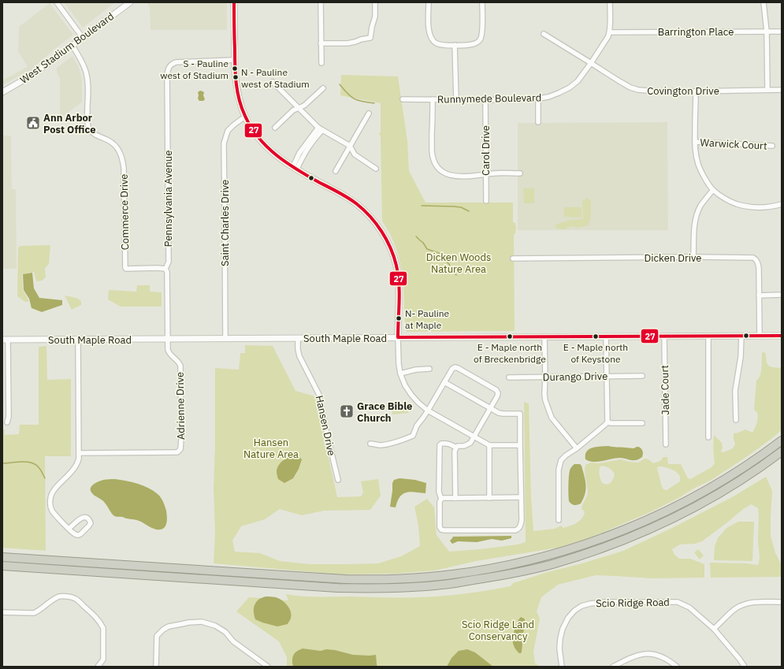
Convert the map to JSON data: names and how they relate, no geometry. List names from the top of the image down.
{
  "streets": {
    "street": [
      "Barrington Place",
      "West Stadium Boulevard",
      "Covington Drive",
      "Runnymede Boulevard",
      "Warwick Court",
      "Carol Drive",
      "Pennsylvania Avenue",
      "Commerce Drive",
      "Saint Charles Drive",
      "Dicken Drive",
      "South Maple Road",
      "Durango Drive",
      "Jade Court",
      "Adrienne Drive",
      "Hansen Drive",
      "Scio Ridge Road"
    ]
  },
  "crossings": [
    ["Barrington Place", "Runnymede Boulevard"],
    ["West Stadium Boulevard", "Commerce Drive"],
    ["Covington Drive", "Runnymede Boulevard"],
    ["Runnymede Boulevard", "Carol Drive"],
    ["Pennsylvania Avenue", "Commerce Drive"],
    ["Pennsylvania Avenue", "South Maple Road"],
    ["Pennsylvania Avenue", "Adrienne Drive"],
    ["Saint Charles Drive", "South Maple Road"],
    ["Dicken Drive", "South Maple Road"],
    ["South Maple Road", "Jade Court"],
    ["South Maple Road", "Adrienne Drive"],
    ["South Maple Road", "Hansen Drive"]
  ],
  "parks": ["Dicken Woods Nature Area", "Hansen Nature Area", "Scio Ridge Land Conservancy"],
  "places": {
    "other": [
      "S - Pauline west of Stadium",
      "N - Pauline west of Stadium",
      "N- Pauline at Maple",
      "E - Maple north of Breckenbridge",
      "E - Maple north of Keystone"
    ],
    "public building": ["Ann Arbor Post Office"],
    "church": ["Grace Bible Church"]
  },
  "lines": ["transit line 27"]
}
